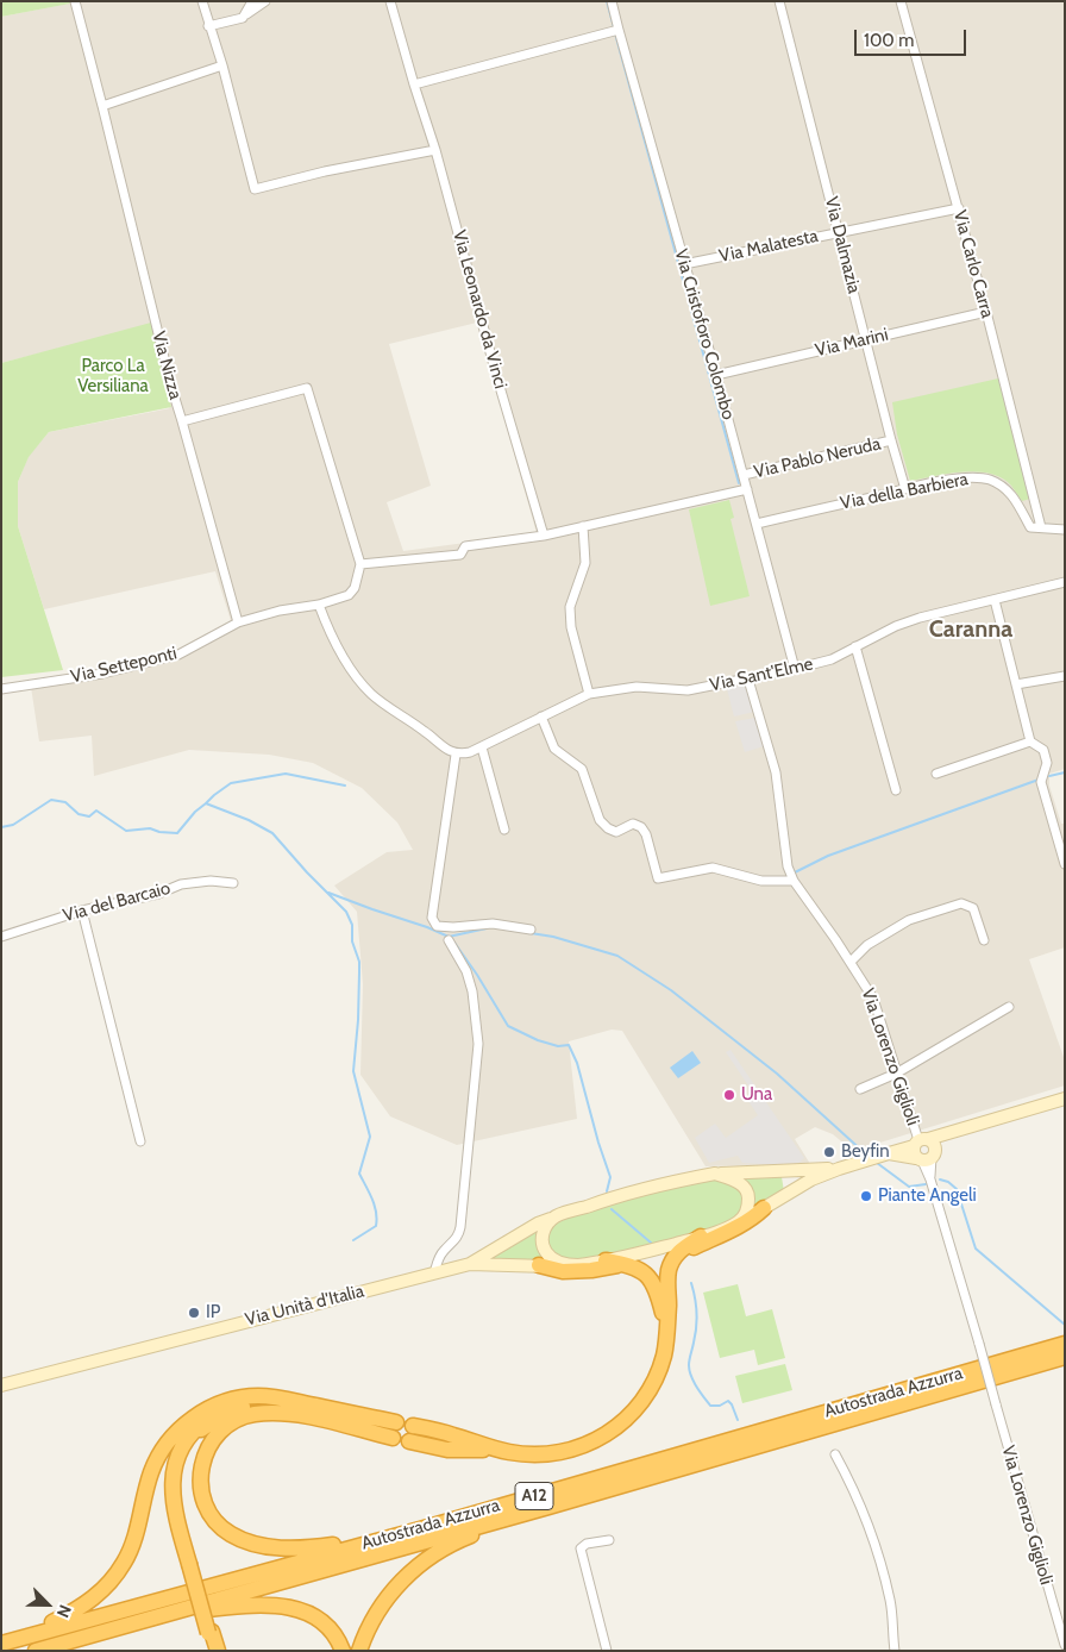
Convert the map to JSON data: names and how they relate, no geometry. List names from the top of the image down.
{
  "streets": {
    "highway": ["Autostrada Azzurra", "A12"],
    "main road": ["Via Unità d'Italia"],
    "street": [
      "Via Dalmazia",
      "Via Malatesta",
      "Via Carlo Carra",
      "Via Leonardo da Vinci",
      "Via Cristoforo Colombo",
      "Via Marini",
      "Via Nizza",
      "Via Pablo Neruda",
      "Via della Barbiera",
      "Via Setteponti",
      "Via Sant'Elme",
      "Via del Barcaio",
      "Via Lorenzo Giglioli"
    ]
  },
  "crossings": [
    ["Via Dalmazia", "Via Malatesta"],
    ["Via Dalmazia", "Via Marini"],
    ["Via Dalmazia", "Via Pablo Neruda"],
    ["Via Dalmazia", "Via della Barbiera"],
    ["Via Malatesta", "Via Carlo Carra"],
    ["Via Malatesta", "Via Cristoforo Colombo"],
    ["Via Carlo Carra", "Via Marini"],
    ["Via Carlo Carra", "Via della Barbiera"],
    ["Via Cristoforo Colombo", "Via Marini"],
    ["Via Cristoforo Colombo", "Via Pablo Neruda"],
    ["Via Cristoforo Colombo", "Via della Barbiera"],
    ["Via Cristoforo Colombo", "Via Sant'Elme"],
    ["Via Nizza", "Via Setteponti"],
    ["Via Sant'Elme", "Via Lorenzo Giglioli"]
  ],
  "districts": ["Caranna"],
  "parks": ["Parco La Versiliana"],
  "places": [
    "Una",
    "Beyfin",
    "Piante Angeli",
    "IP"
  ],
  "scale_bar": "100 m",
  "north": "bottom right"
}
